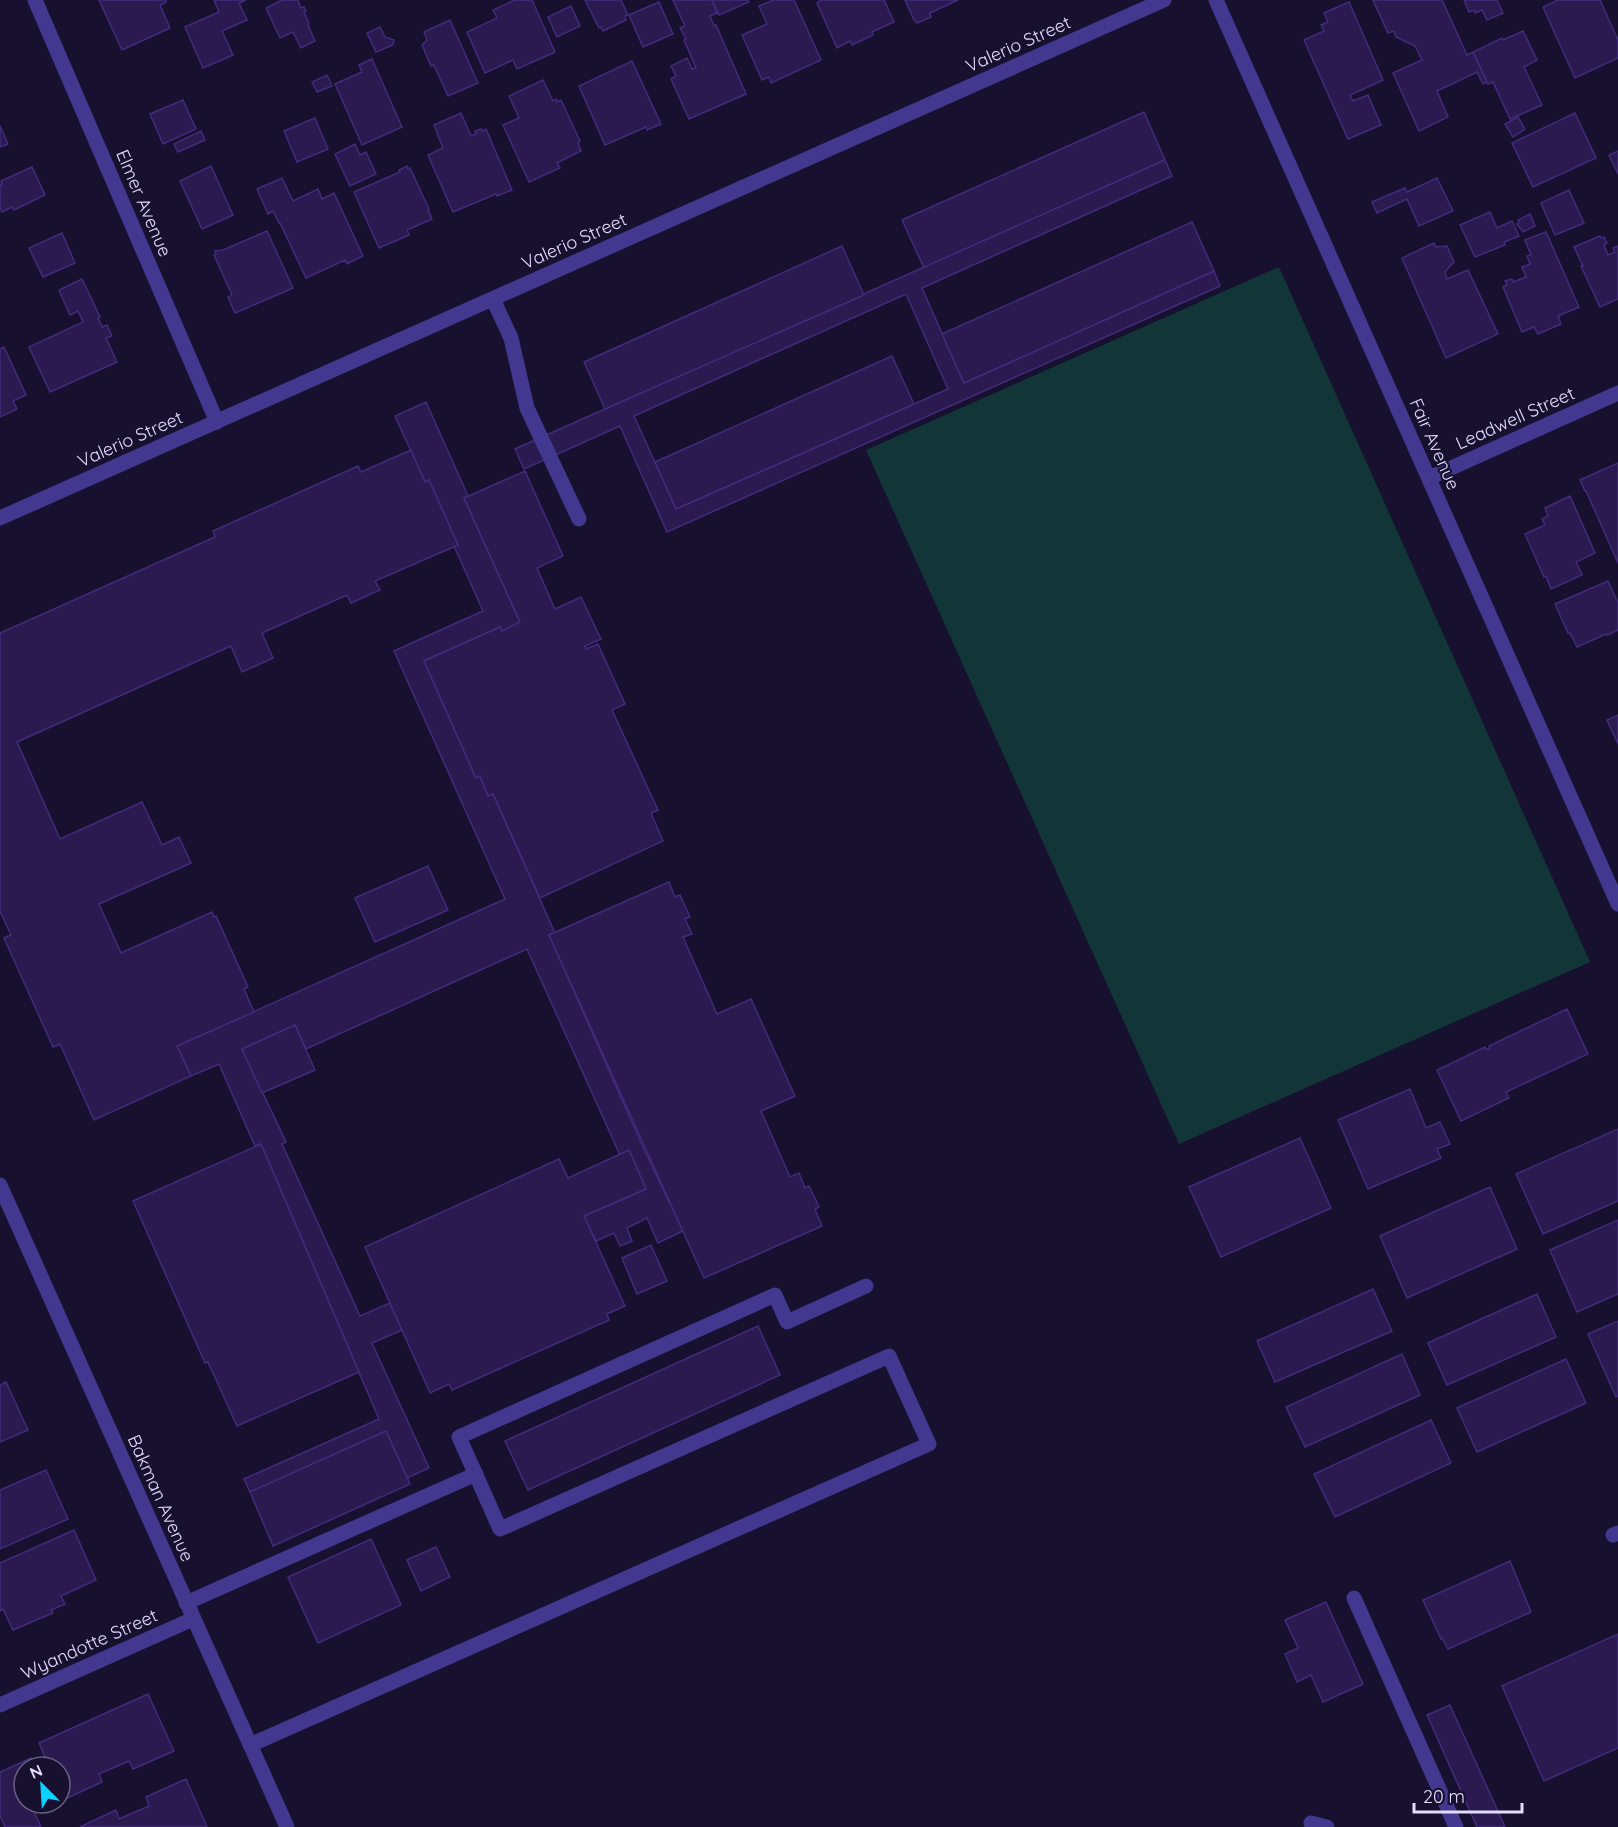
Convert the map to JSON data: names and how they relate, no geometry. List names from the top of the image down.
{
  "streets": {
    "street": [
      "Valerio Street",
      "Elmer Avenue",
      "Leadwell Street",
      "Fair Avenue",
      "Bakman Avenue",
      "Wyandotte Street"
    ]
  },
  "crossings": [
    ["Valerio Street", "Elmer Avenue"],
    ["Leadwell Street", "Fair Avenue"],
    ["Bakman Avenue", "Wyandotte Street"]
  ],
  "scale_bar": "20 m",
  "north": "top left"
}
